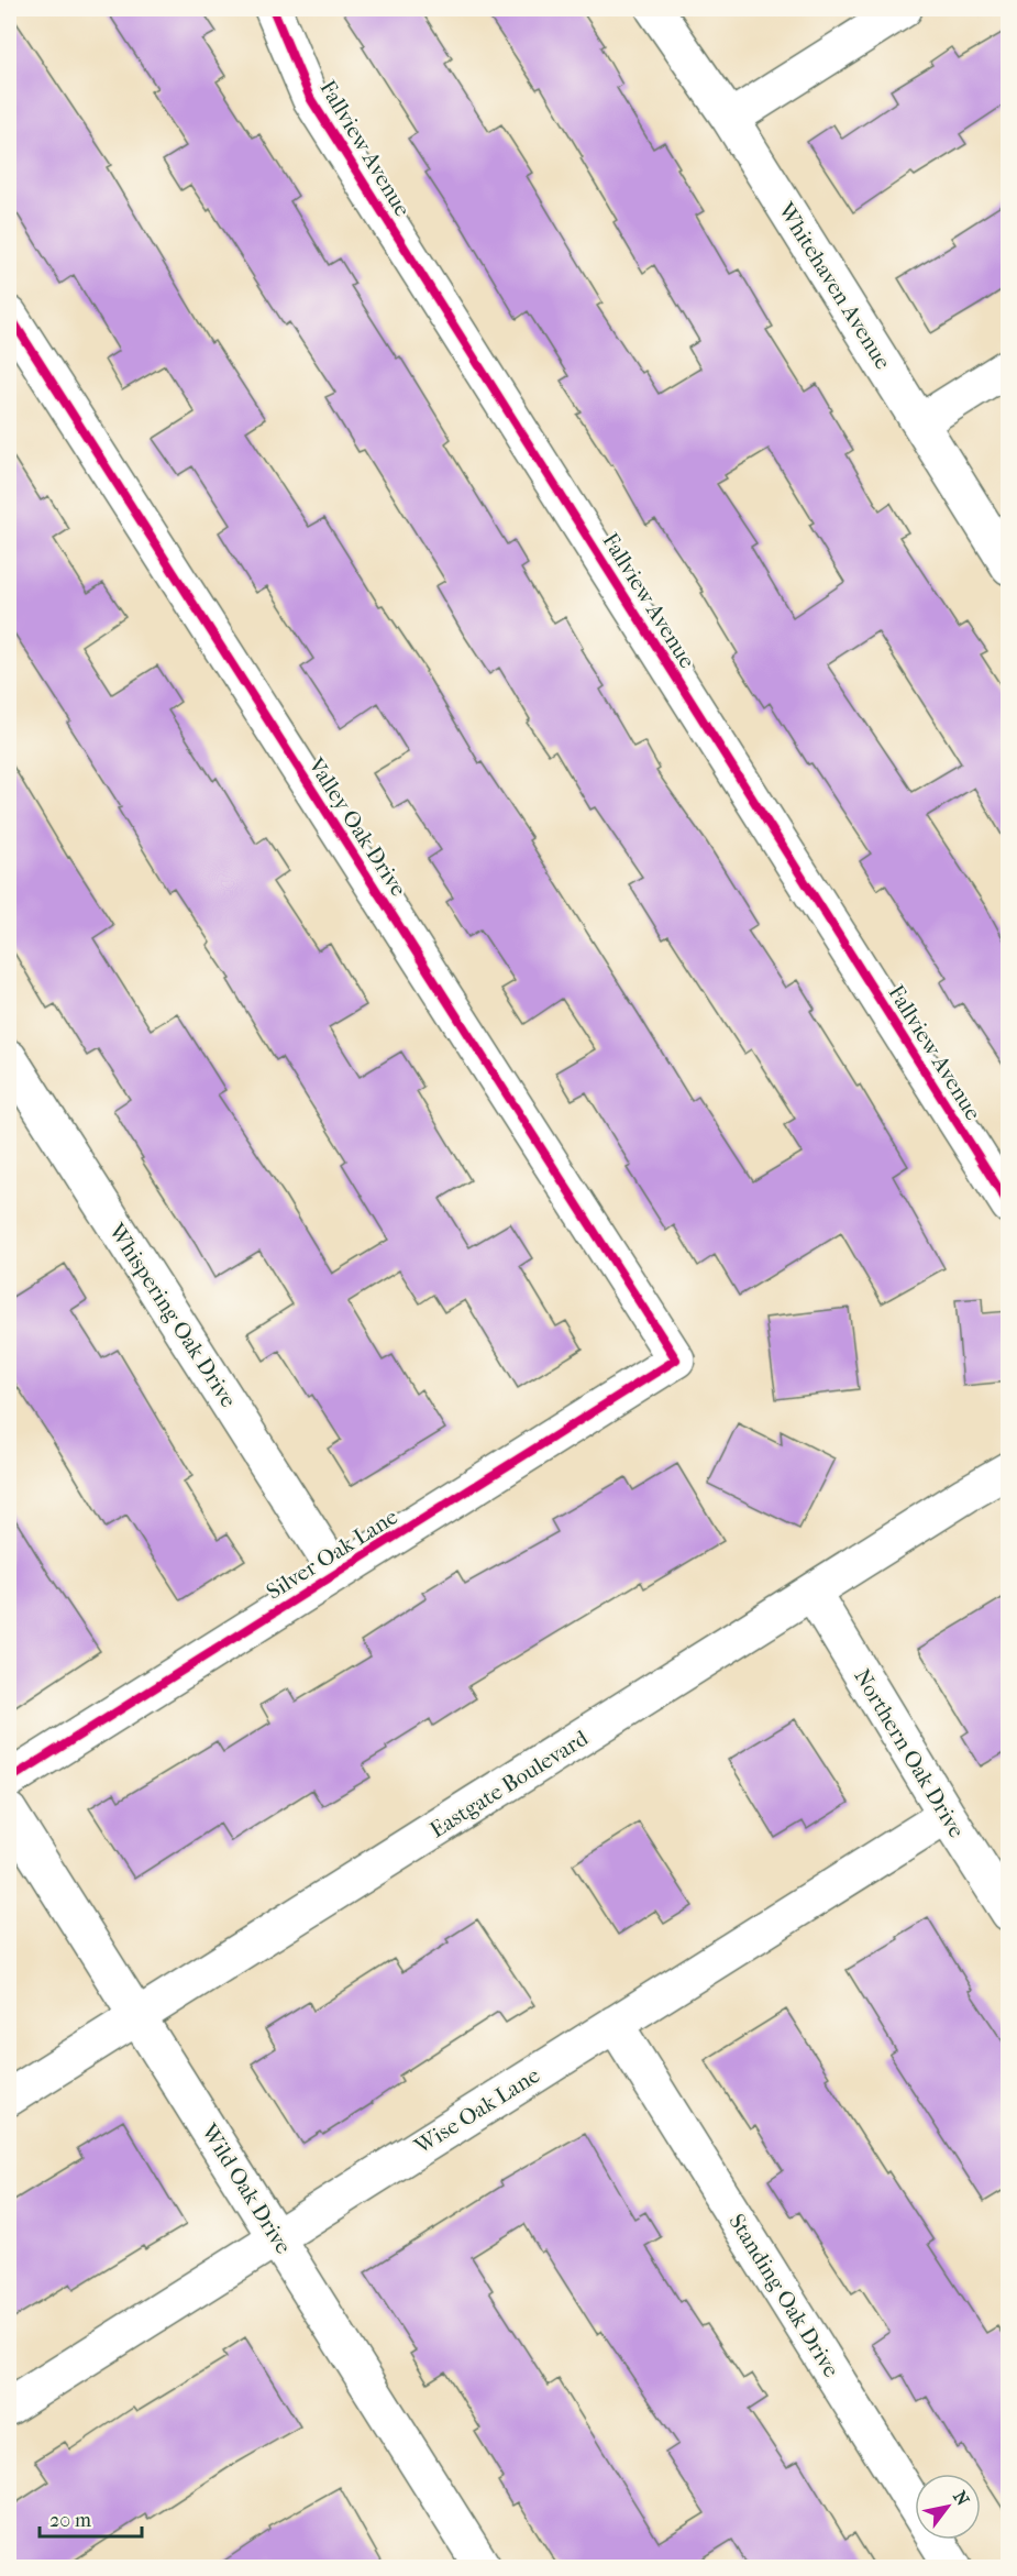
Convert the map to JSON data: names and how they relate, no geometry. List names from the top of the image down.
{
  "streets": {
    "street": [
      "Fallview Avenue",
      "Whitehaven Avenue",
      "Valley Oak Drive",
      "Whispering Oak Drive",
      "Silver Oak Lane",
      "Northern Oak Drive",
      "Eastgate Boulevard",
      "Wise Oak Lane",
      "Wild Oak Drive",
      "Standing Oak Drive"
    ]
  },
  "crossings": [
    ["Valley Oak Drive", "Silver Oak Lane"],
    ["Whispering Oak Drive", "Silver Oak Lane"],
    ["Northern Oak Drive", "Eastgate Boulevard"],
    ["Northern Oak Drive", "Wise Oak Lane"],
    ["Eastgate Boulevard", "Wild Oak Drive"],
    ["Wise Oak Lane", "Wild Oak Drive"],
    ["Wise Oak Lane", "Standing Oak Drive"]
  ],
  "scale_bar": "20 m",
  "north": "top right"
}
